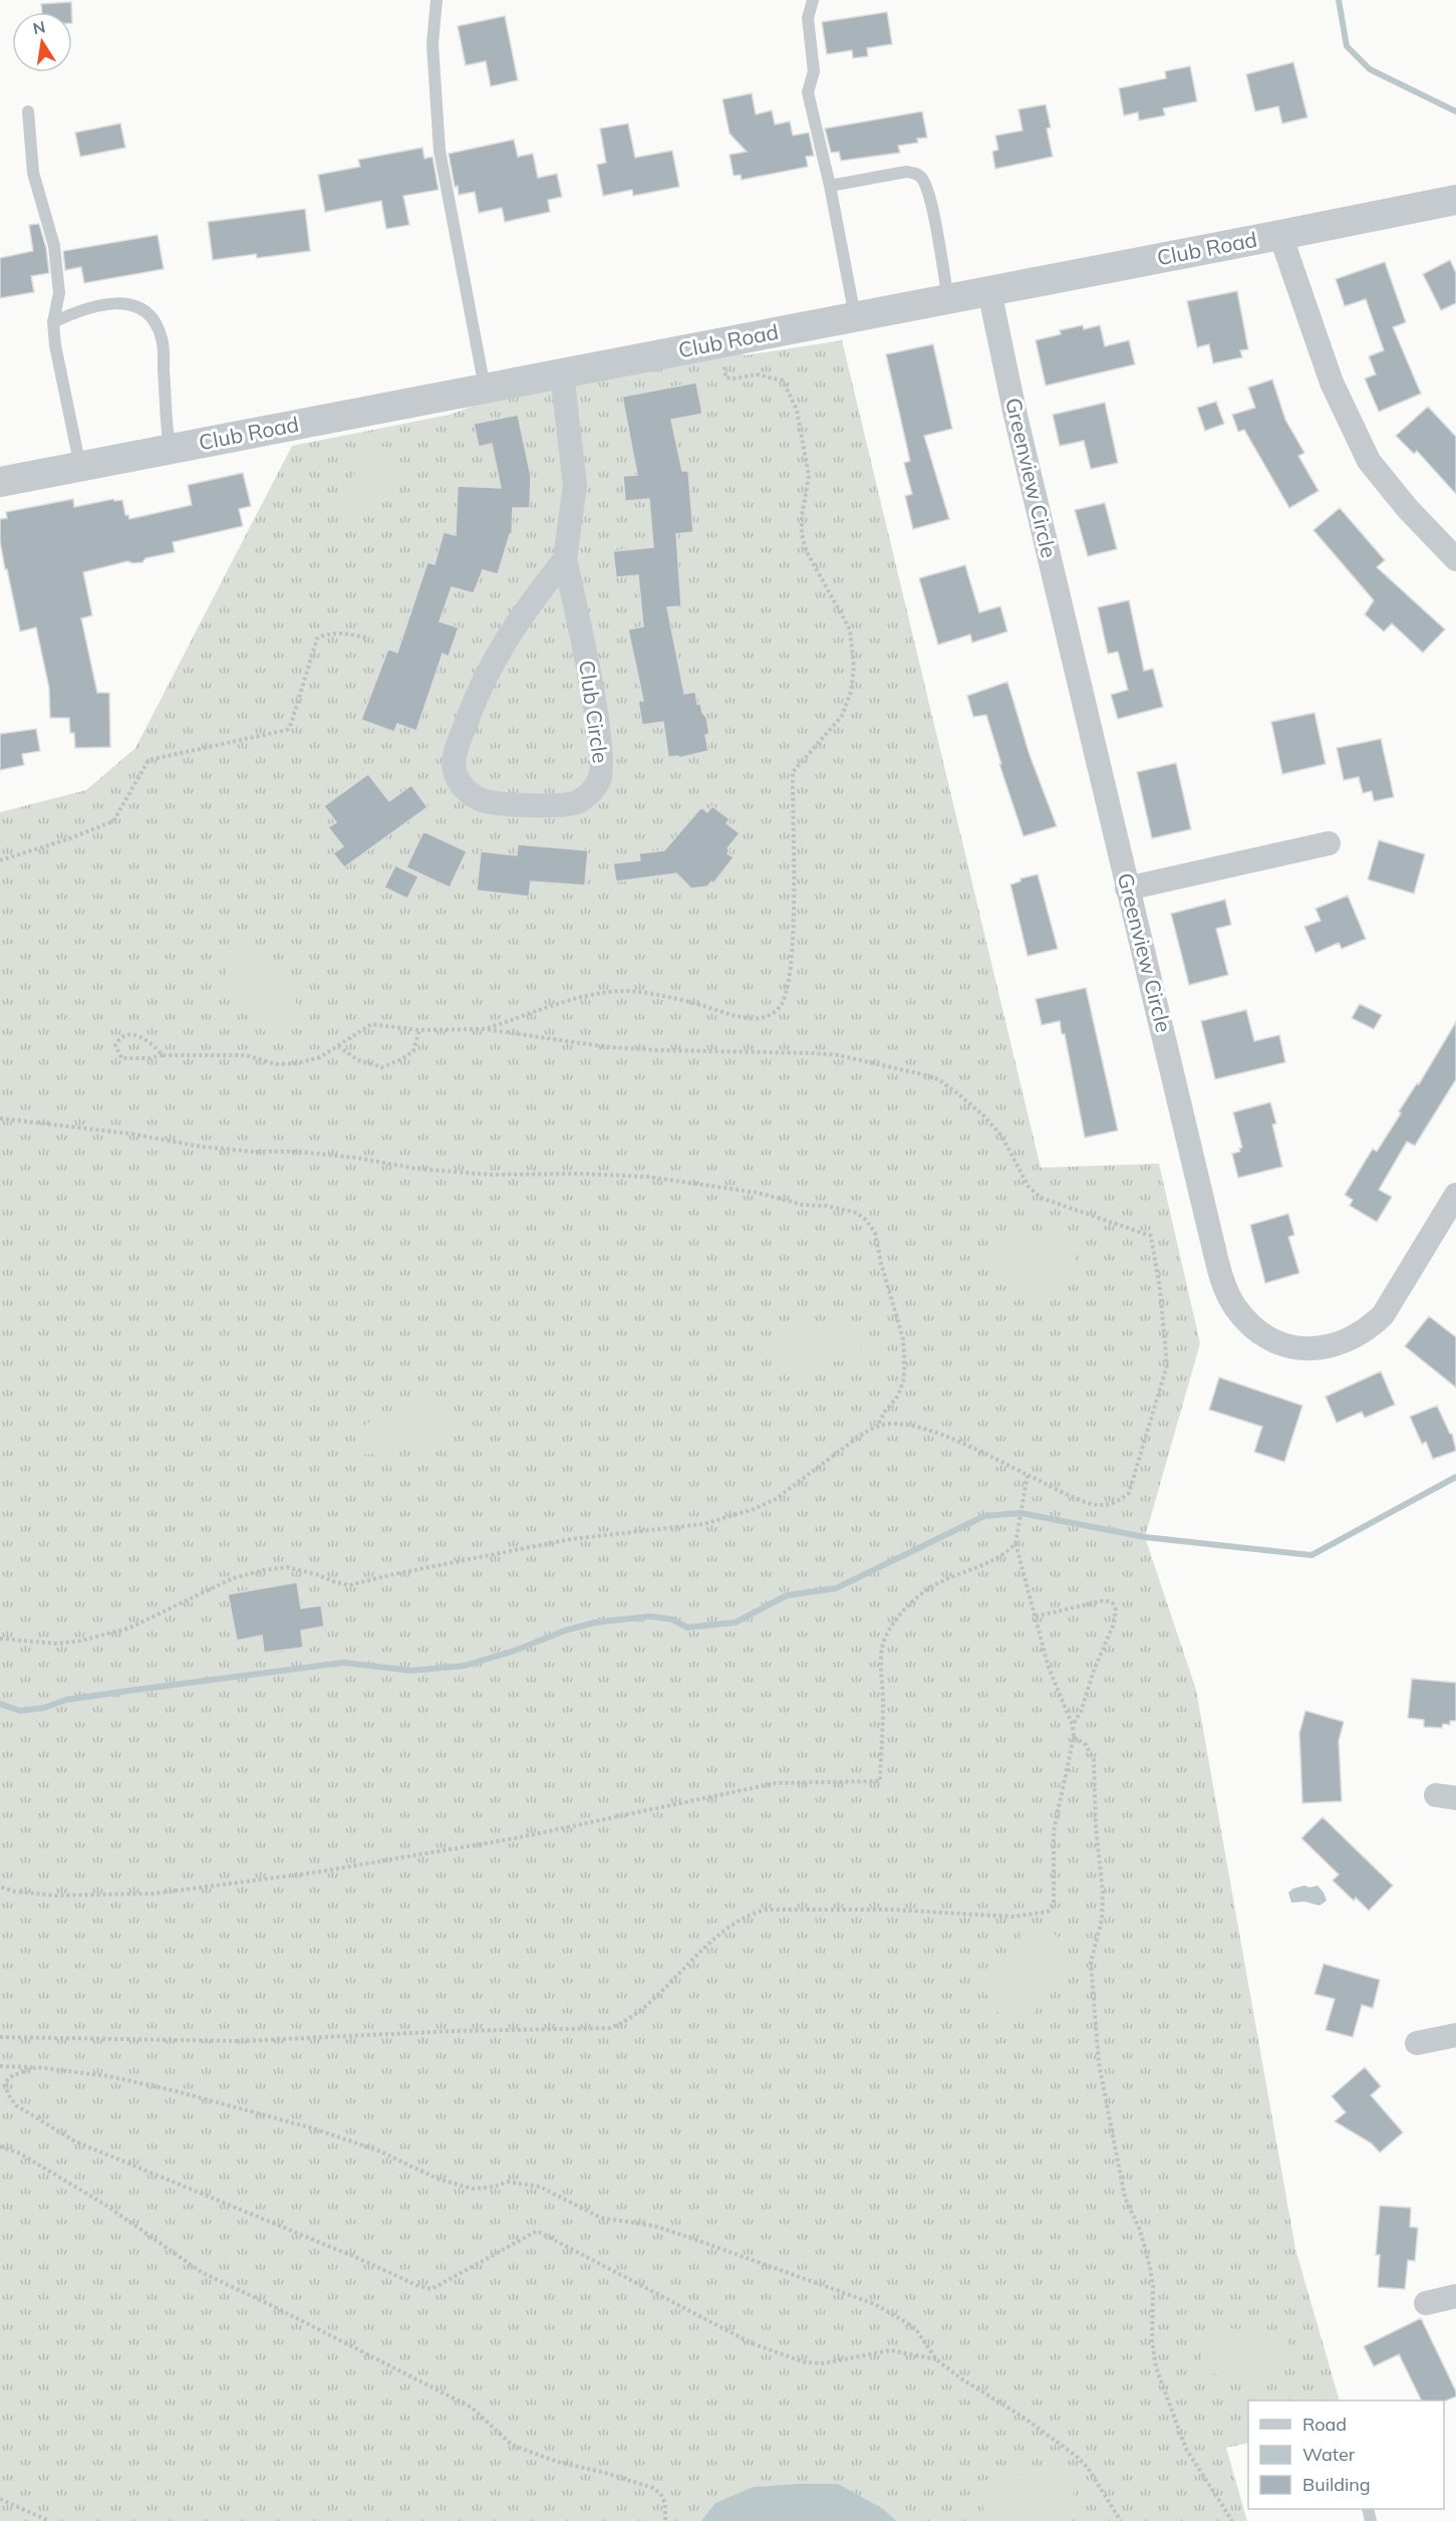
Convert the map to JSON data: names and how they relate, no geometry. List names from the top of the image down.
{
  "streets": {
    "street": ["Club Road", "Greenview Circle", "Club Circle"]
  },
  "crossings": [
    ["Club Road", "Greenview Circle"],
    ["Club Road", "Club Circle"]
  ],
  "legend": ["Road", "Water", "Building"],
  "north": "top"
}
